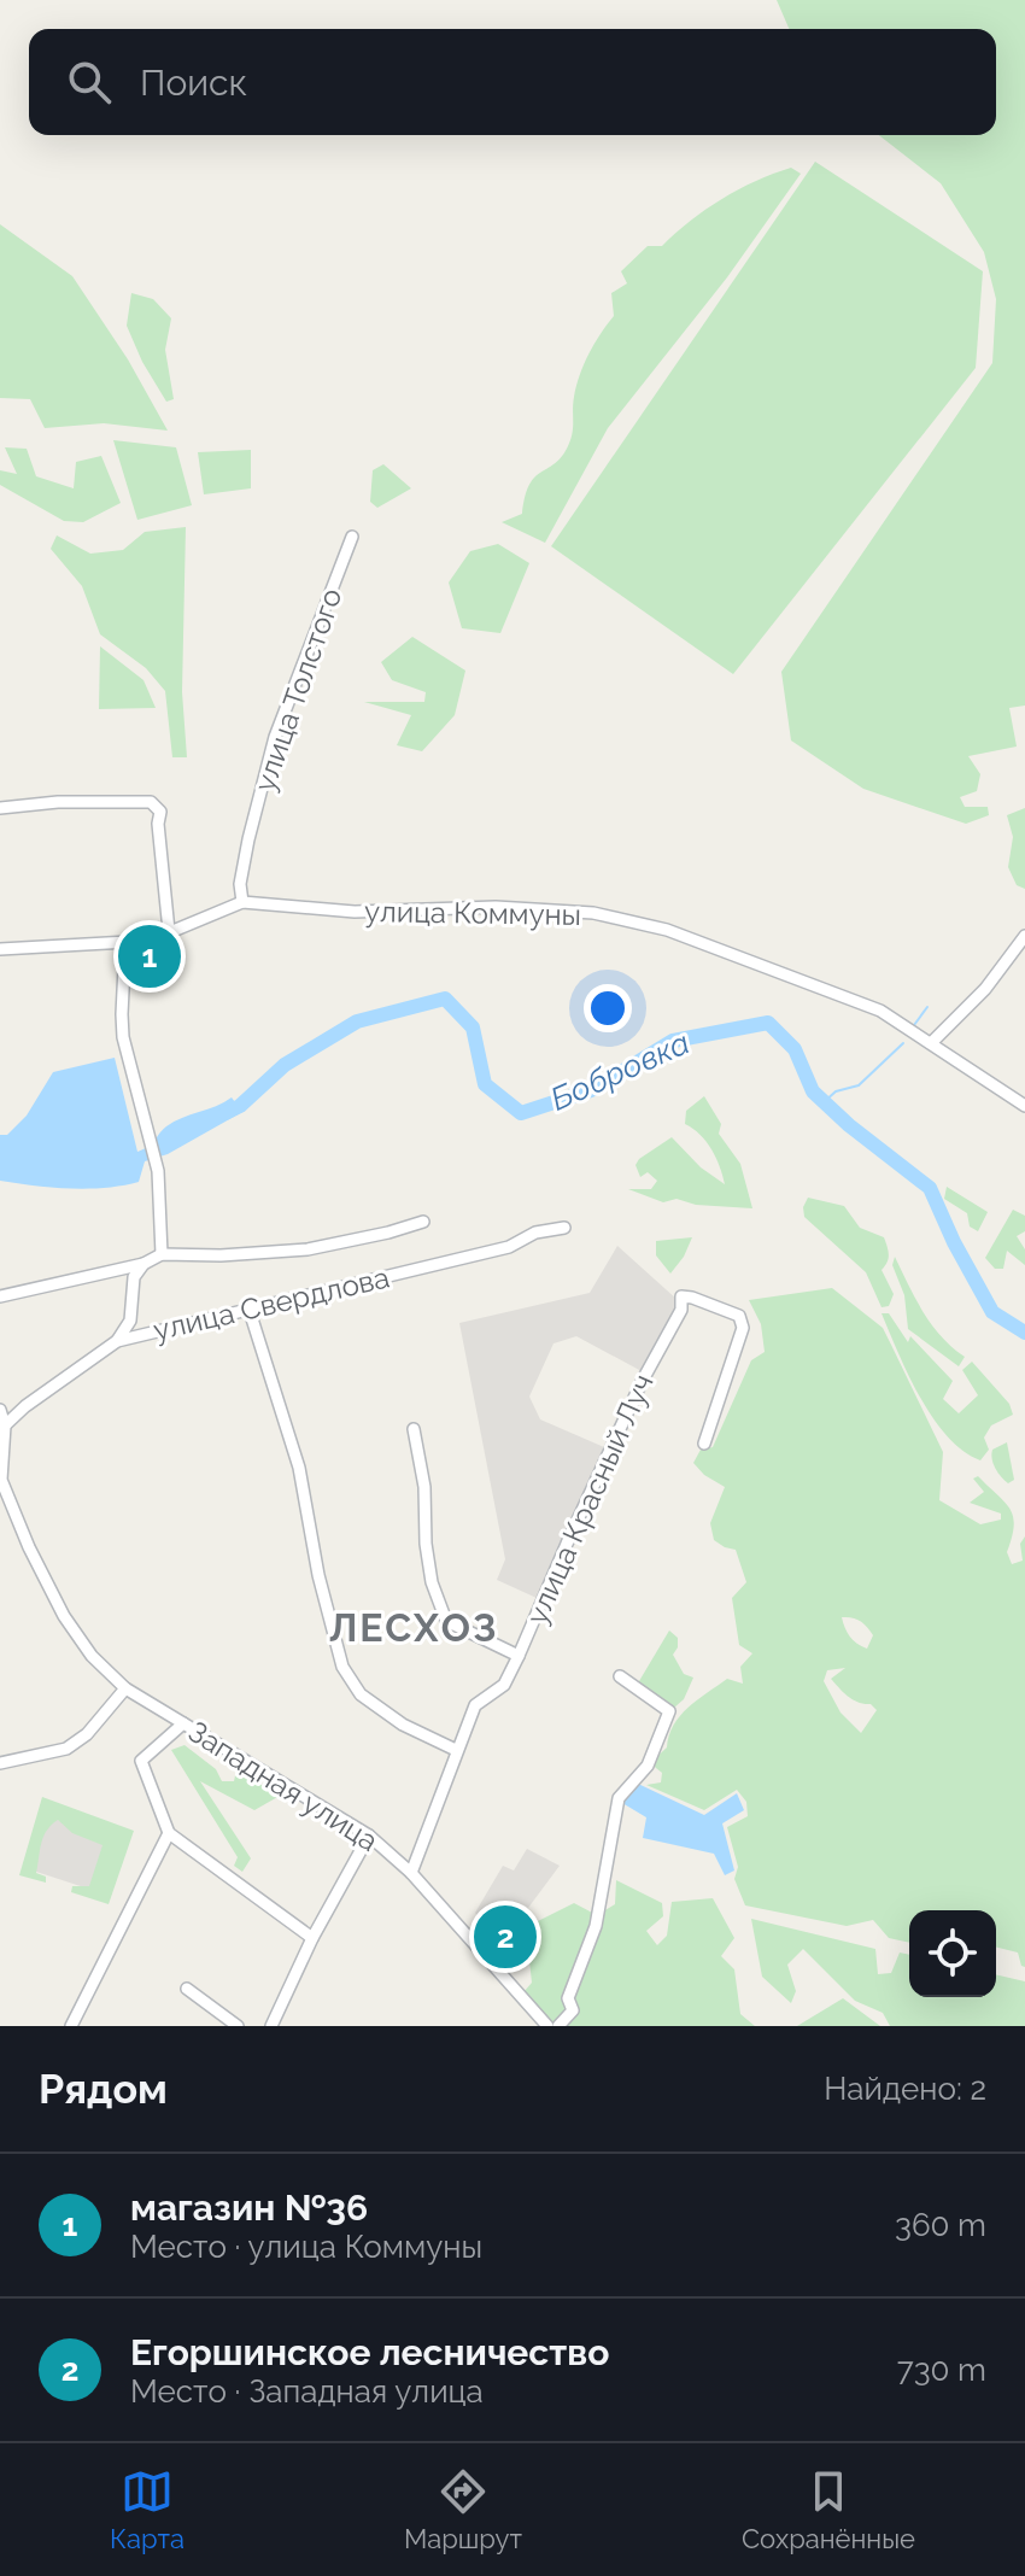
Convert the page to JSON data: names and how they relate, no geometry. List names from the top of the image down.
{
  "streets": {
    "street": [
      "улица Толстого",
      "улица Коммуны",
      "улица Свердлова",
      "улица Красный Луч",
      "Западная улица"
    ]
  },
  "crossings": [
    ["улица Толстого", "улица Коммуны"],
    ["улица Свердлова", "Западная улица"],
    ["улица Красный Луч", "Западная улица"]
  ],
  "districts": ["ЛЕСХОЗ"],
  "water": ["Бобровка"],
  "page": {
    "search": "Поиск",
    "pins": ["1", "2"],
    "heading": ["Рядом", "Найдено: 2"],
    "list": [
      {
        "mark": "1",
        "name": "магазин №36",
        "note": "Место · улица Коммуны",
        "value": "360 m"
      },
      {
        "mark": "2",
        "name": "Егоршинское лесничество",
        "note": "Место · Западная улица",
        "value": "730 m"
      }
    ],
    "nav": ["Карта", "Маршрут", "Сохранённые"]
  }
}
